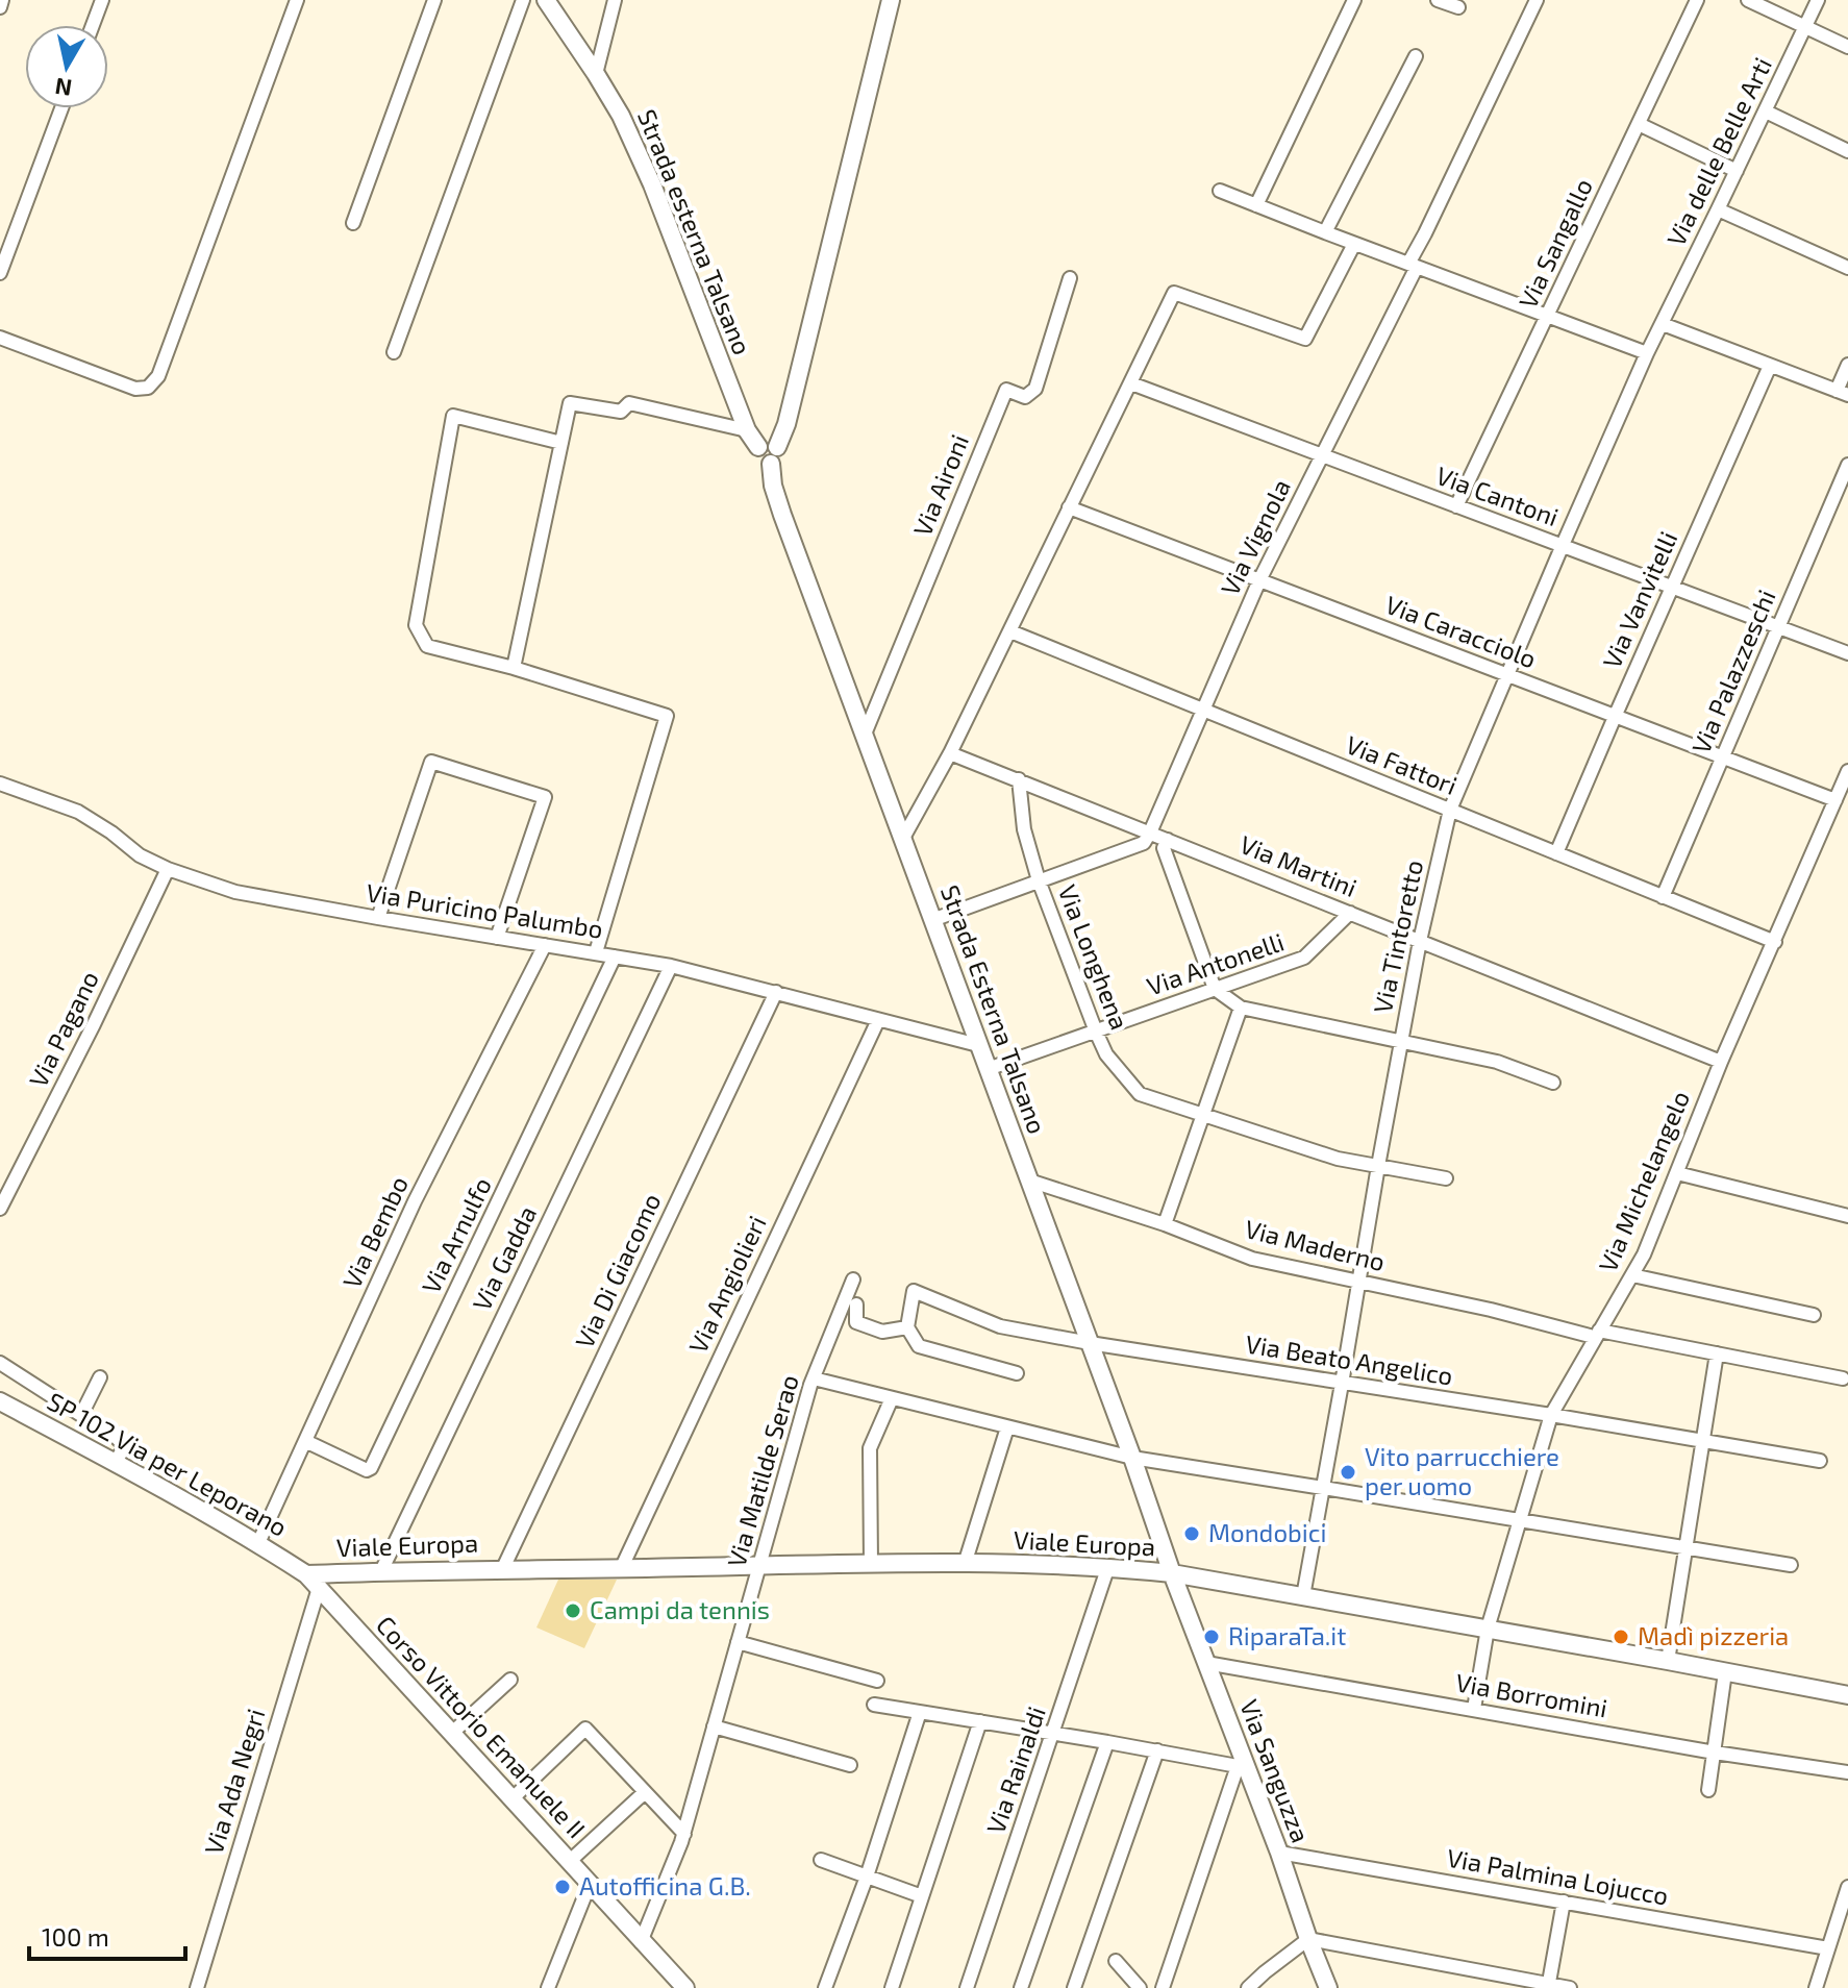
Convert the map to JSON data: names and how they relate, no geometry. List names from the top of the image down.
{
  "streets": {
    "street": [
      "Via delle Belle Arti",
      "Strada esterna Talsano",
      "Via Sangallo",
      "Via Aironi",
      "Via Cantoni",
      "Via Vignola",
      "Via Vanvitelli",
      "Via Caracciolo",
      "Via Palazzeschi",
      "Via Fattori",
      "Via Martini",
      "Via Puricino Palumbo",
      "Via Tintoretto",
      "Via Longhena",
      "Via Antonelli",
      "Strada Esterna Talsano",
      "Via Pagano",
      "Via Michelangelo",
      "Via Bembo",
      "Via Arnulfo",
      "Via Maderno",
      "Via Gadda",
      "Via Di Giacomo",
      "Via Angiolieri",
      "Via Beato Angelico",
      "SP 102 Via per Leporano",
      "Via Matilde Serao",
      "Viale Europa",
      "Via Borromini",
      "Corso Vittorio Emanuele II",
      "Via Rainaldi",
      "Via Sanguzza",
      "Via Ada Negri",
      "Via Palmina Lojucco"
    ]
  },
  "crossings": [
    ["Via delle Belle Arti", "Via Tintoretto"],
    ["Strada esterna Talsano", "Strada Esterna Talsano"],
    ["Via Sangallo", "Via Cantoni"],
    ["Via Aironi", "Strada Esterna Talsano"],
    ["Via Cantoni", "Via Vignola"],
    ["Via Cantoni", "Via Vanvitelli"],
    ["Via Cantoni", "Via Palazzeschi"],
    ["Via Cantoni", "Via Tintoretto"],
    ["Via Vignola", "Via Caracciolo"],
    ["Via Vignola", "Via Fattori"],
    ["Via Vignola", "Via Martini"],
    ["Via Vanvitelli", "Via Caracciolo"],
    ["Via Vanvitelli", "Via Fattori"],
    ["Via Caracciolo", "Via Palazzeschi"],
    ["Via Caracciolo", "Via Tintoretto"],
    ["Via Caracciolo", "Via Michelangelo"],
    ["Via Palazzeschi", "Via Fattori"],
    ["Via Fattori", "Via Tintoretto"],
    ["Via Fattori", "Via Michelangelo"],
    ["Via Martini", "Via Tintoretto"],
    ["Via Martini", "Via Longhena"],
    ["Via Martini", "Via Antonelli"],
    ["Via Martini", "Via Michelangelo"],
    ["Via Puricino Palumbo", "Strada Esterna Talsano"],
    ["Via Puricino Palumbo", "Via Pagano"],
    ["Via Puricino Palumbo", "Via Bembo"],
    ["Via Puricino Palumbo", "Via Arnulfo"],
    ["Via Puricino Palumbo", "Via Gadda"],
    ["Via Puricino Palumbo", "Via Di Giacomo"],
    ["Via Puricino Palumbo", "Via Angiolieri"],
    ["Via Tintoretto", "Via Longhena"],
    ["Via Tintoretto", "Via Maderno"],
    ["Via Tintoretto", "Via Beato Angelico"],
    ["Via Tintoretto", "Viale Europa"],
    ["Via Longhena", "Via Antonelli"],
    ["Via Antonelli", "Strada Esterna Talsano"],
    ["Strada Esterna Talsano", "Via Maderno"],
    ["Strada Esterna Talsano", "Via Beato Angelico"],
    ["Strada Esterna Talsano", "Viale Europa"],
    ["Strada Esterna Talsano", "Via Sanguzza"],
    ["Via Michelangelo", "Via Maderno"],
    ["Via Michelangelo", "Via Beato Angelico"],
    ["Via Michelangelo", "Viale Europa"],
    ["Via Michelangelo", "Via Borromini"],
    ["Via Bembo", "Via Arnulfo"],
    ["Via Bembo", "SP 102 Via per Leporano"],
    ["Via Gadda", "Viale Europa"],
    ["Via Di Giacomo", "Viale Europa"],
    ["Via Angiolieri", "Viale Europa"],
    ["SP 102 Via per Leporano", "Viale Europa"],
    ["SP 102 Via per Leporano", "Corso Vittorio Emanuele II"],
    ["SP 102 Via per Leporano", "Via Ada Negri"],
    ["Via Matilde Serao", "Viale Europa"],
    ["Via Matilde Serao", "Corso Vittorio Emanuele II"],
    ["Viale Europa", "Corso Vittorio Emanuele II"],
    ["Viale Europa", "Via Rainaldi"],
    ["Viale Europa", "Via Sanguzza"],
    ["Viale Europa", "Via Ada Negri"],
    ["Via Borromini", "Via Sanguzza"],
    ["Corso Vittorio Emanuele II", "Via Ada Negri"],
    ["Via Sanguzza", "Via Palmina Lojucco"]
  ],
  "places": [
    "Vito parrucchiere per uomo",
    "Mondobici",
    "Campi da tennis",
    "RiparaTa.it",
    "Madì pizzeria",
    "Autofficina G.B."
  ],
  "scale_bar": "100 m",
  "north": "bottom"
}
